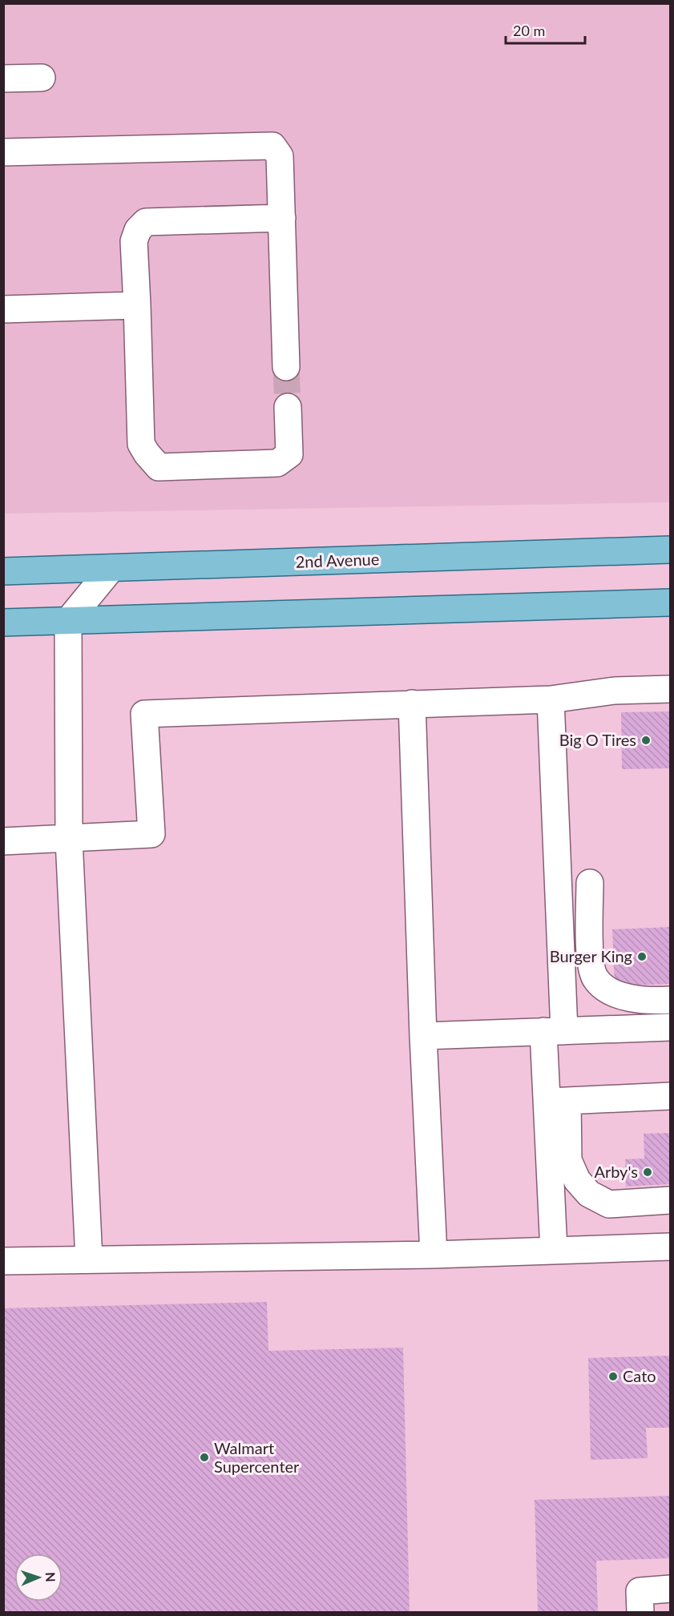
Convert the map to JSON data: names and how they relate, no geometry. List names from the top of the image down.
{
  "streets": {
    "main road": ["2nd Avenue"]
  },
  "places": [
    "Big O Tires",
    "Burger King",
    "Arby's",
    "Cato",
    "Walmart Supercenter"
  ],
  "scale_bar": "20 m",
  "north": "right"
}
